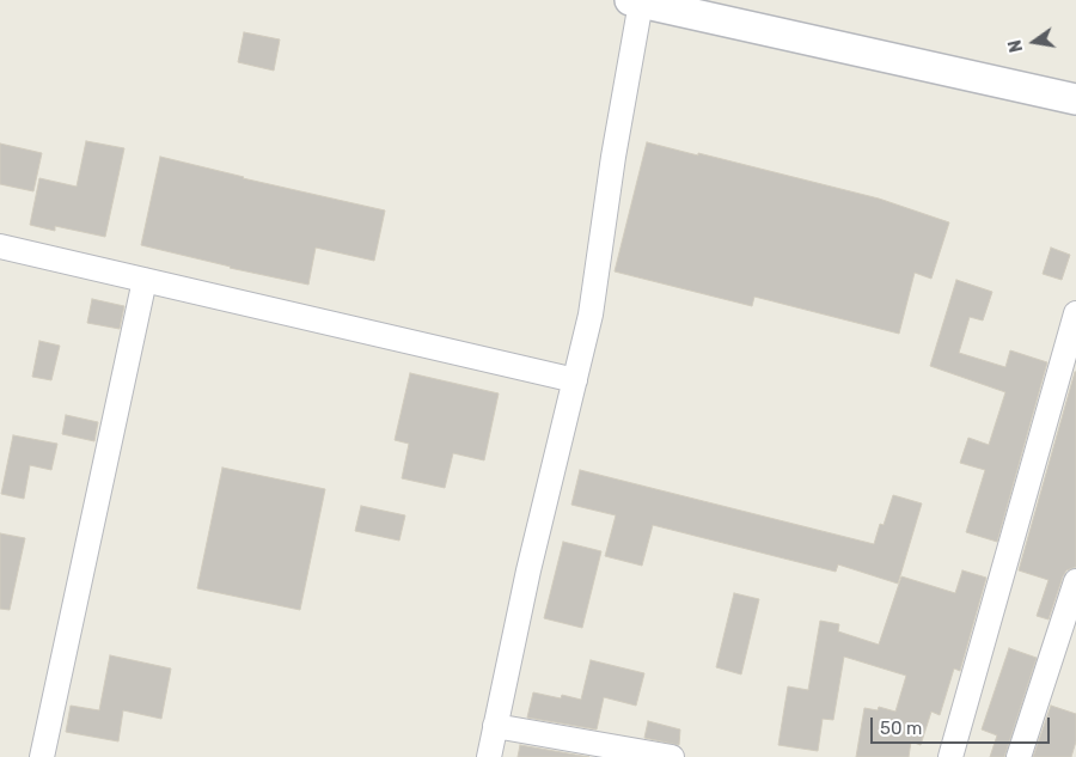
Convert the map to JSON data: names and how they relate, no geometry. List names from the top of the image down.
{
  "scale_bar": "50 m",
  "north": "left"
}
